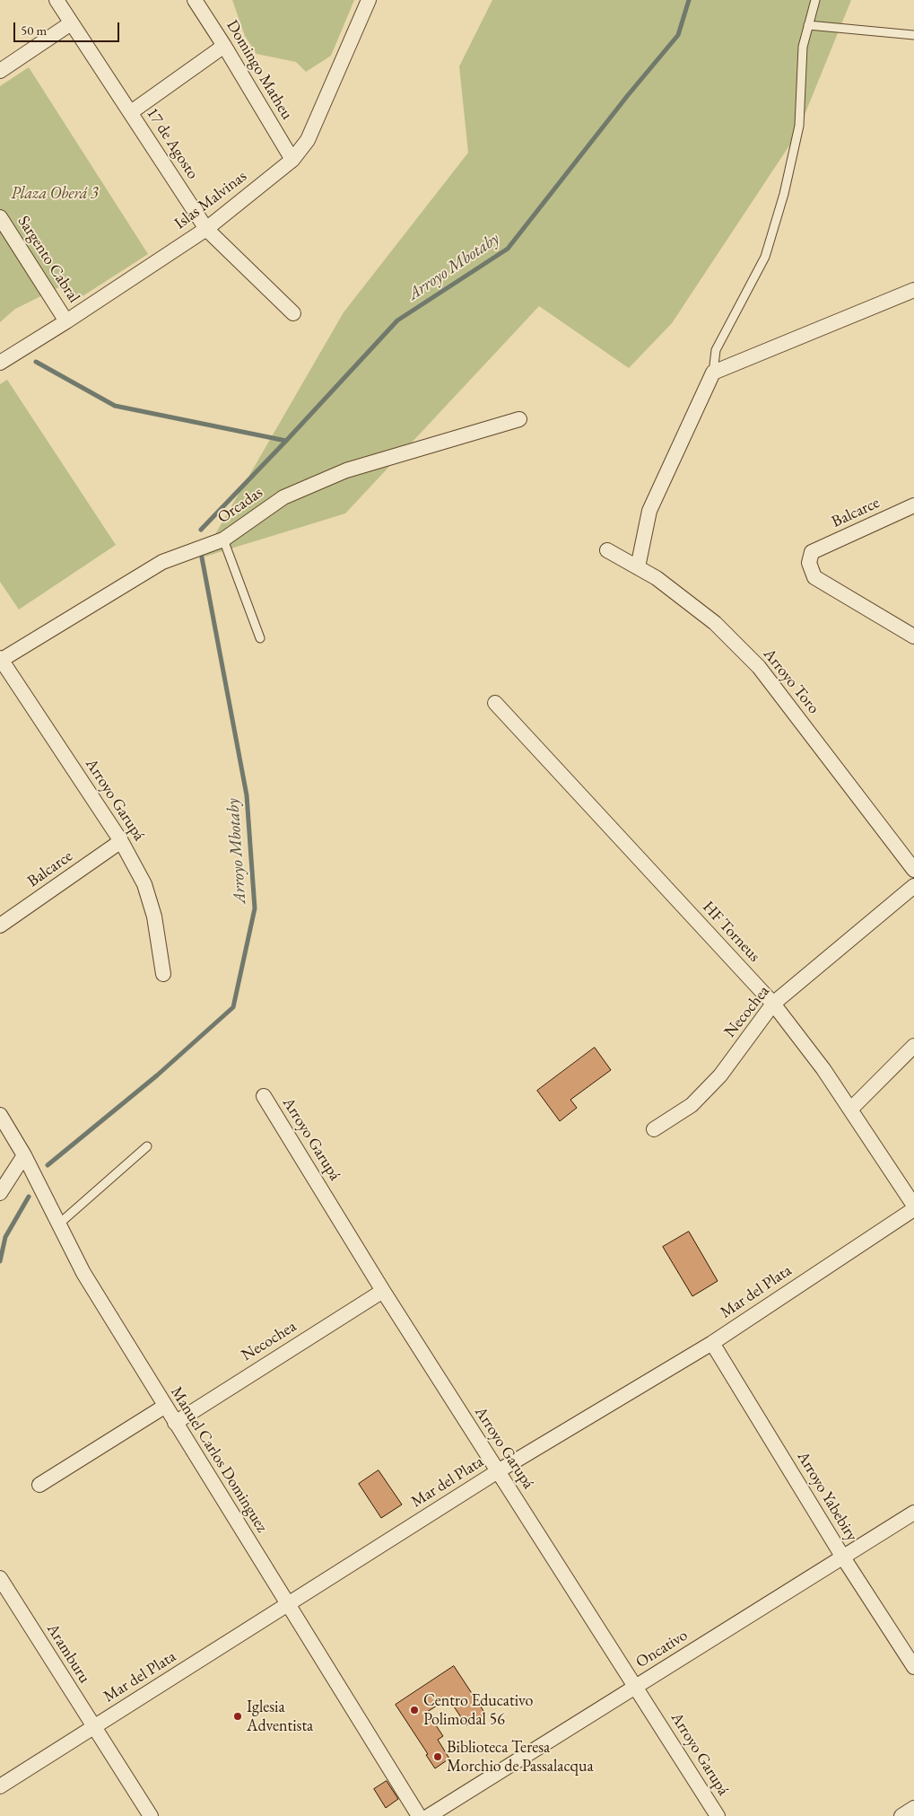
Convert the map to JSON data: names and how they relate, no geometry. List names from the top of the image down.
{
  "streets": {
    "street": [
      "Domingo Matheu",
      "17 de Agosto",
      "Islas Malvinas",
      "Sargento Cabral",
      "Orcadas",
      "Balcarce",
      "Arroyo Toro",
      "Arroyo Garupá",
      "HF Torneus",
      "Necochea",
      "Mar del Plata",
      "Manuel Carlos Dominguez",
      "Arroyo Yabebiry",
      "Oncativo",
      "Aramburu"
    ]
  },
  "crossings": [
    ["Domingo Matheu", "Islas Malvinas"],
    ["17 de Agosto", "Islas Malvinas"],
    ["Islas Malvinas", "Sargento Cabral"],
    ["Orcadas", "Arroyo Garupá"],
    ["Balcarce", "Arroyo Garupá"],
    ["Arroyo Garupá", "Necochea"],
    ["Arroyo Garupá", "Mar del Plata"],
    ["Arroyo Garupá", "Oncativo"],
    ["HF Torneus", "Necochea"],
    ["HF Torneus", "Mar del Plata"],
    ["Necochea", "Manuel Carlos Dominguez"],
    ["Mar del Plata", "Manuel Carlos Dominguez"],
    ["Mar del Plata", "Arroyo Yabebiry"],
    ["Mar del Plata", "Aramburu"],
    ["Arroyo Yabebiry", "Oncativo"]
  ],
  "water": ["Arroyo Mbotaby"],
  "parks": ["Plaza Oberá 3"],
  "places": ["Centro Educativo Polimodal 56", "Iglesia Adventista", "Biblioteca Teresa Morchio de Passalacqua"],
  "scale_bar": "50 m"
}
